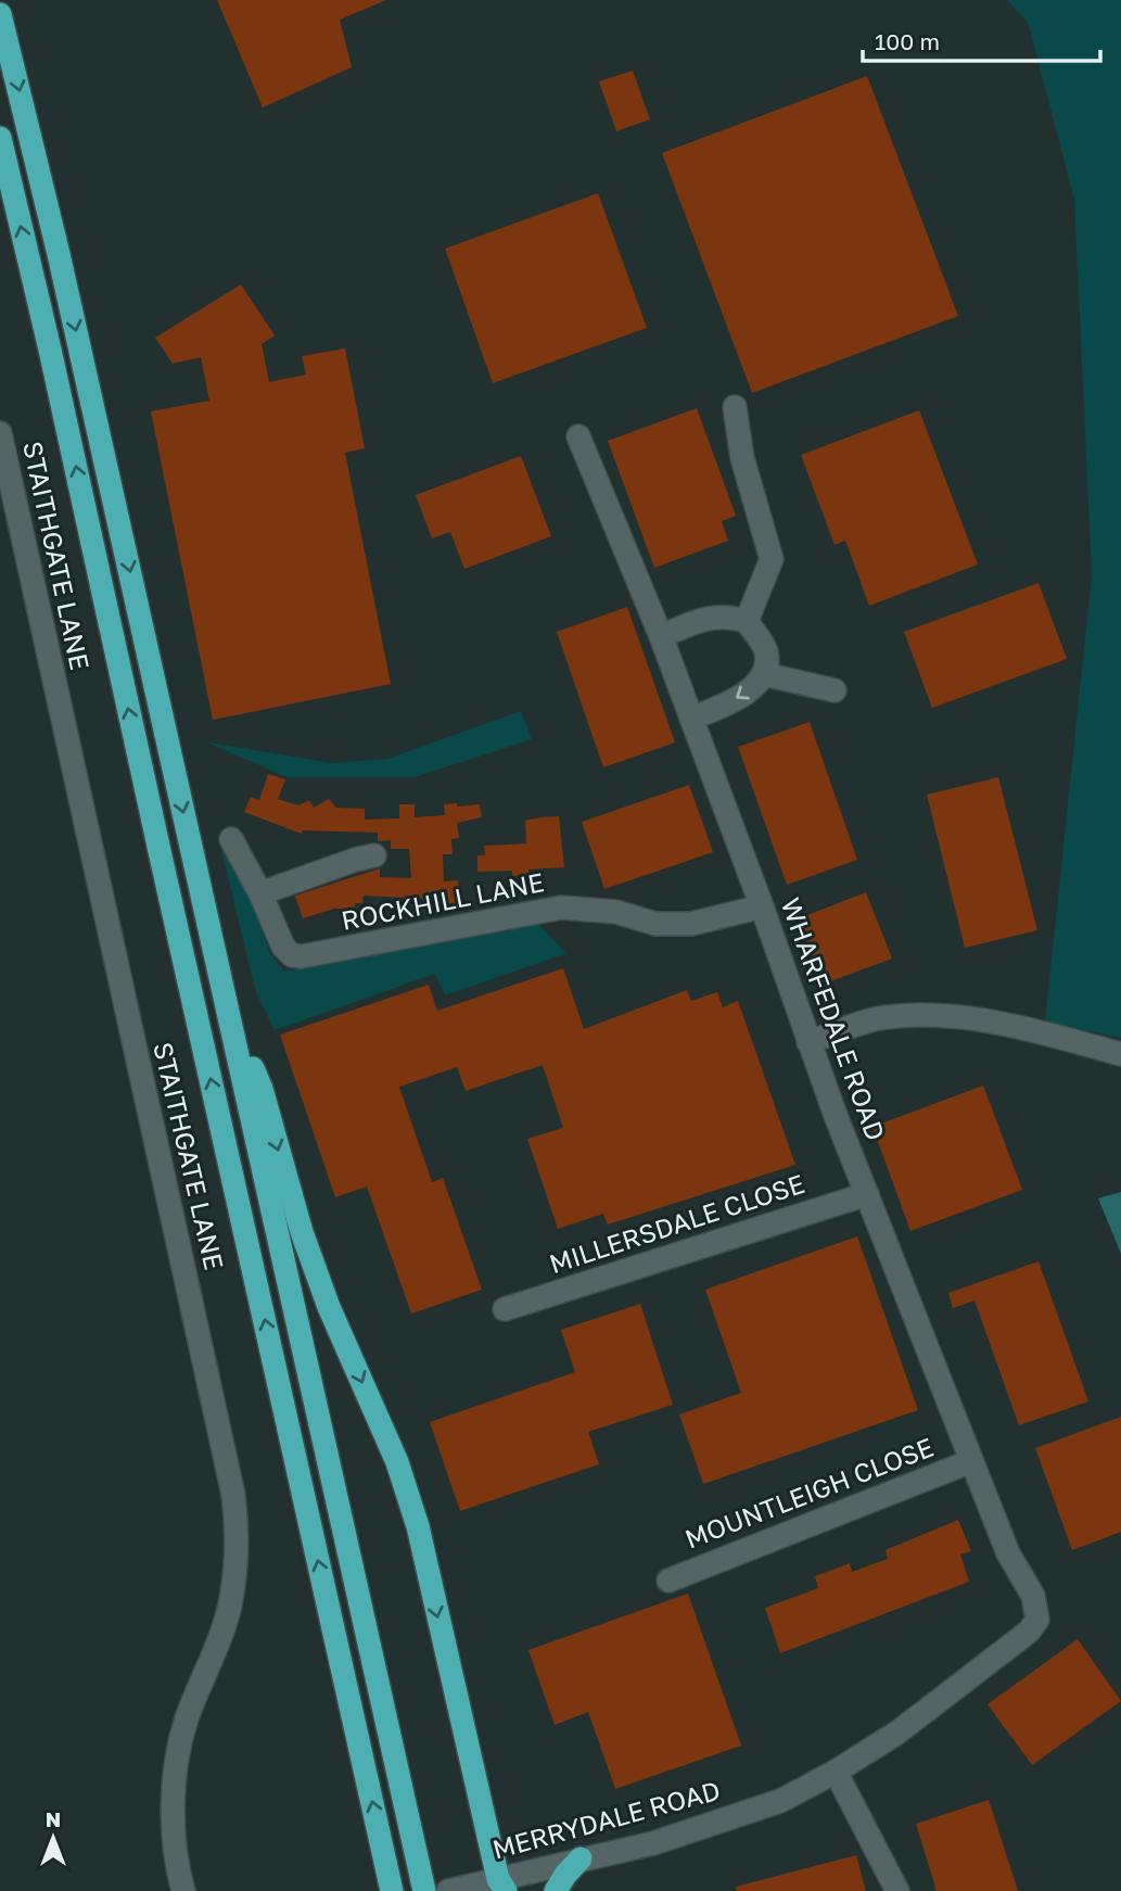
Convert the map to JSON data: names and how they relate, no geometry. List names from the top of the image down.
{
  "streets": {
    "street": [
      "STAITHGATE LANE",
      "ROCKHILL LANE",
      "WHARFEDALE ROAD",
      "MILLERSDALE CLOSE",
      "MOUNTLEIGH CLOSE",
      "MERRYDALE ROAD"
    ]
  },
  "crossings": [
    ["ROCKHILL LANE", "WHARFEDALE ROAD"],
    ["WHARFEDALE ROAD", "MILLERSDALE CLOSE"],
    ["WHARFEDALE ROAD", "MOUNTLEIGH CLOSE"],
    ["WHARFEDALE ROAD", "MERRYDALE ROAD"]
  ],
  "scale_bar": "100 m",
  "north": "top"
}
